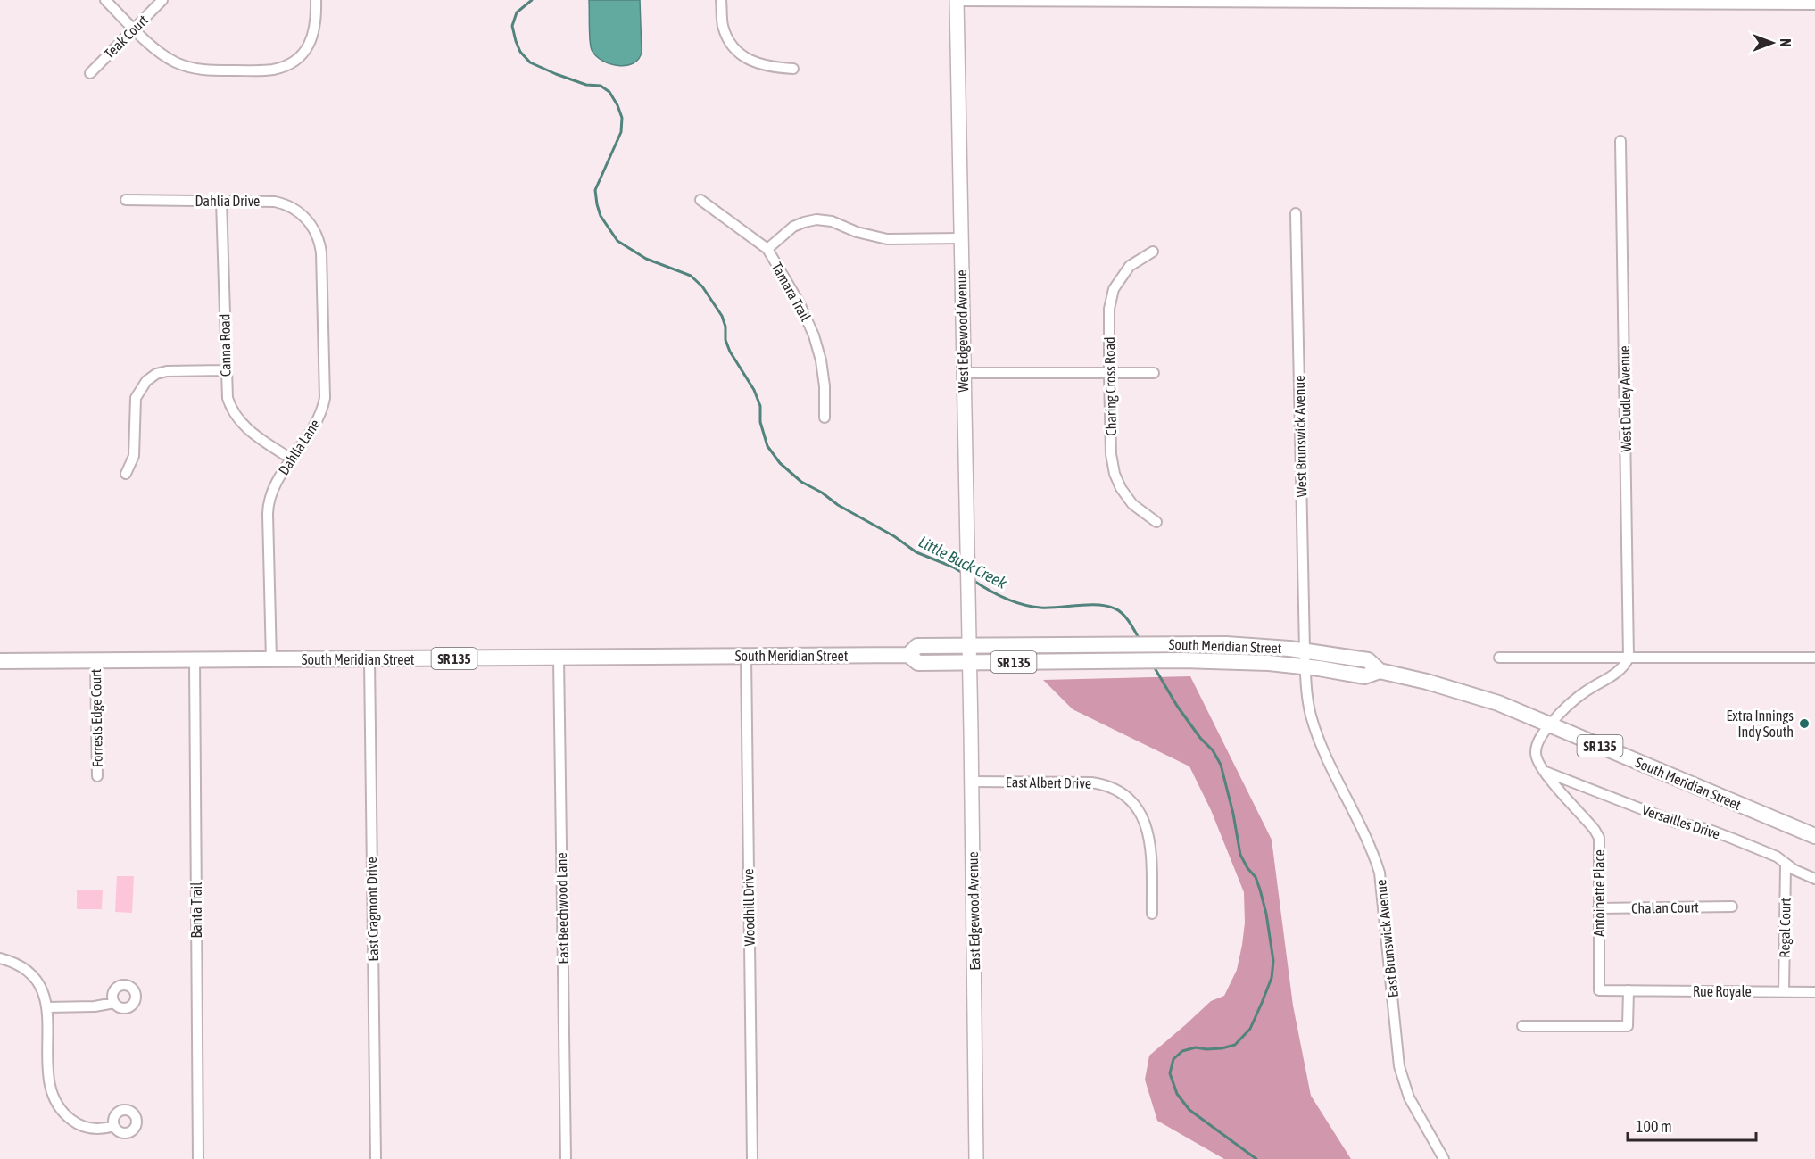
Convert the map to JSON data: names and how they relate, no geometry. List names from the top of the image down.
{
  "streets": {
    "main road": [
      "West Edgewood Avenue",
      "South Meridian Street",
      "SR 135",
      "East Edgewood Avenue"
    ],
    "street": [
      "Teak Court",
      "Dahlia Drive",
      "Tamara Trail",
      "Canna Road",
      "Charing Cross Road",
      "West Dudley Avenue",
      "West Brunswick Avenue",
      "Dahlia Lane",
      "Forrests Edge Court",
      "East Albert Drive",
      "Versailles Drive",
      "Antoinette Place",
      "Woodhill Drive",
      "Chalan Court",
      "East Beechwood Lane",
      "East Cragmont Drive",
      "Banta Trail",
      "Regal Court",
      "East Brunswick Avenue",
      "Rue Royale"
    ]
  },
  "crossings": [
    ["Dahlia Drive", "Canna Road"],
    ["Dahlia Drive", "Dahlia Lane"],
    ["West Edgewood Avenue", "South Meridian Street"],
    ["West Edgewood Avenue", "East Edgewood Avenue"],
    ["Canna Road", "Dahlia Lane"],
    ["West Dudley Avenue", "Antoinette Place"],
    ["West Brunswick Avenue", "South Meridian Street"],
    ["West Brunswick Avenue", "East Brunswick Avenue"],
    ["Dahlia Lane", "South Meridian Street"],
    ["South Meridian Street", "Forrests Edge Court"],
    ["South Meridian Street", "Antoinette Place"],
    ["South Meridian Street", "Woodhill Drive"],
    ["South Meridian Street", "East Beechwood Lane"],
    ["South Meridian Street", "East Cragmont Drive"],
    ["South Meridian Street", "Banta Trail"],
    ["South Meridian Street", "East Edgewood Avenue"],
    ["South Meridian Street", "East Brunswick Avenue"],
    ["East Albert Drive", "East Edgewood Avenue"],
    ["Versailles Drive", "Antoinette Place"],
    ["Versailles Drive", "Regal Court"],
    ["Antoinette Place", "Chalan Court"],
    ["Antoinette Place", "Rue Royale"],
    ["Regal Court", "Rue Royale"]
  ],
  "water": ["Little Buck Creek"],
  "places": ["Extra Innings Indy South"],
  "scale_bar": "100 m",
  "north": "right"
}
